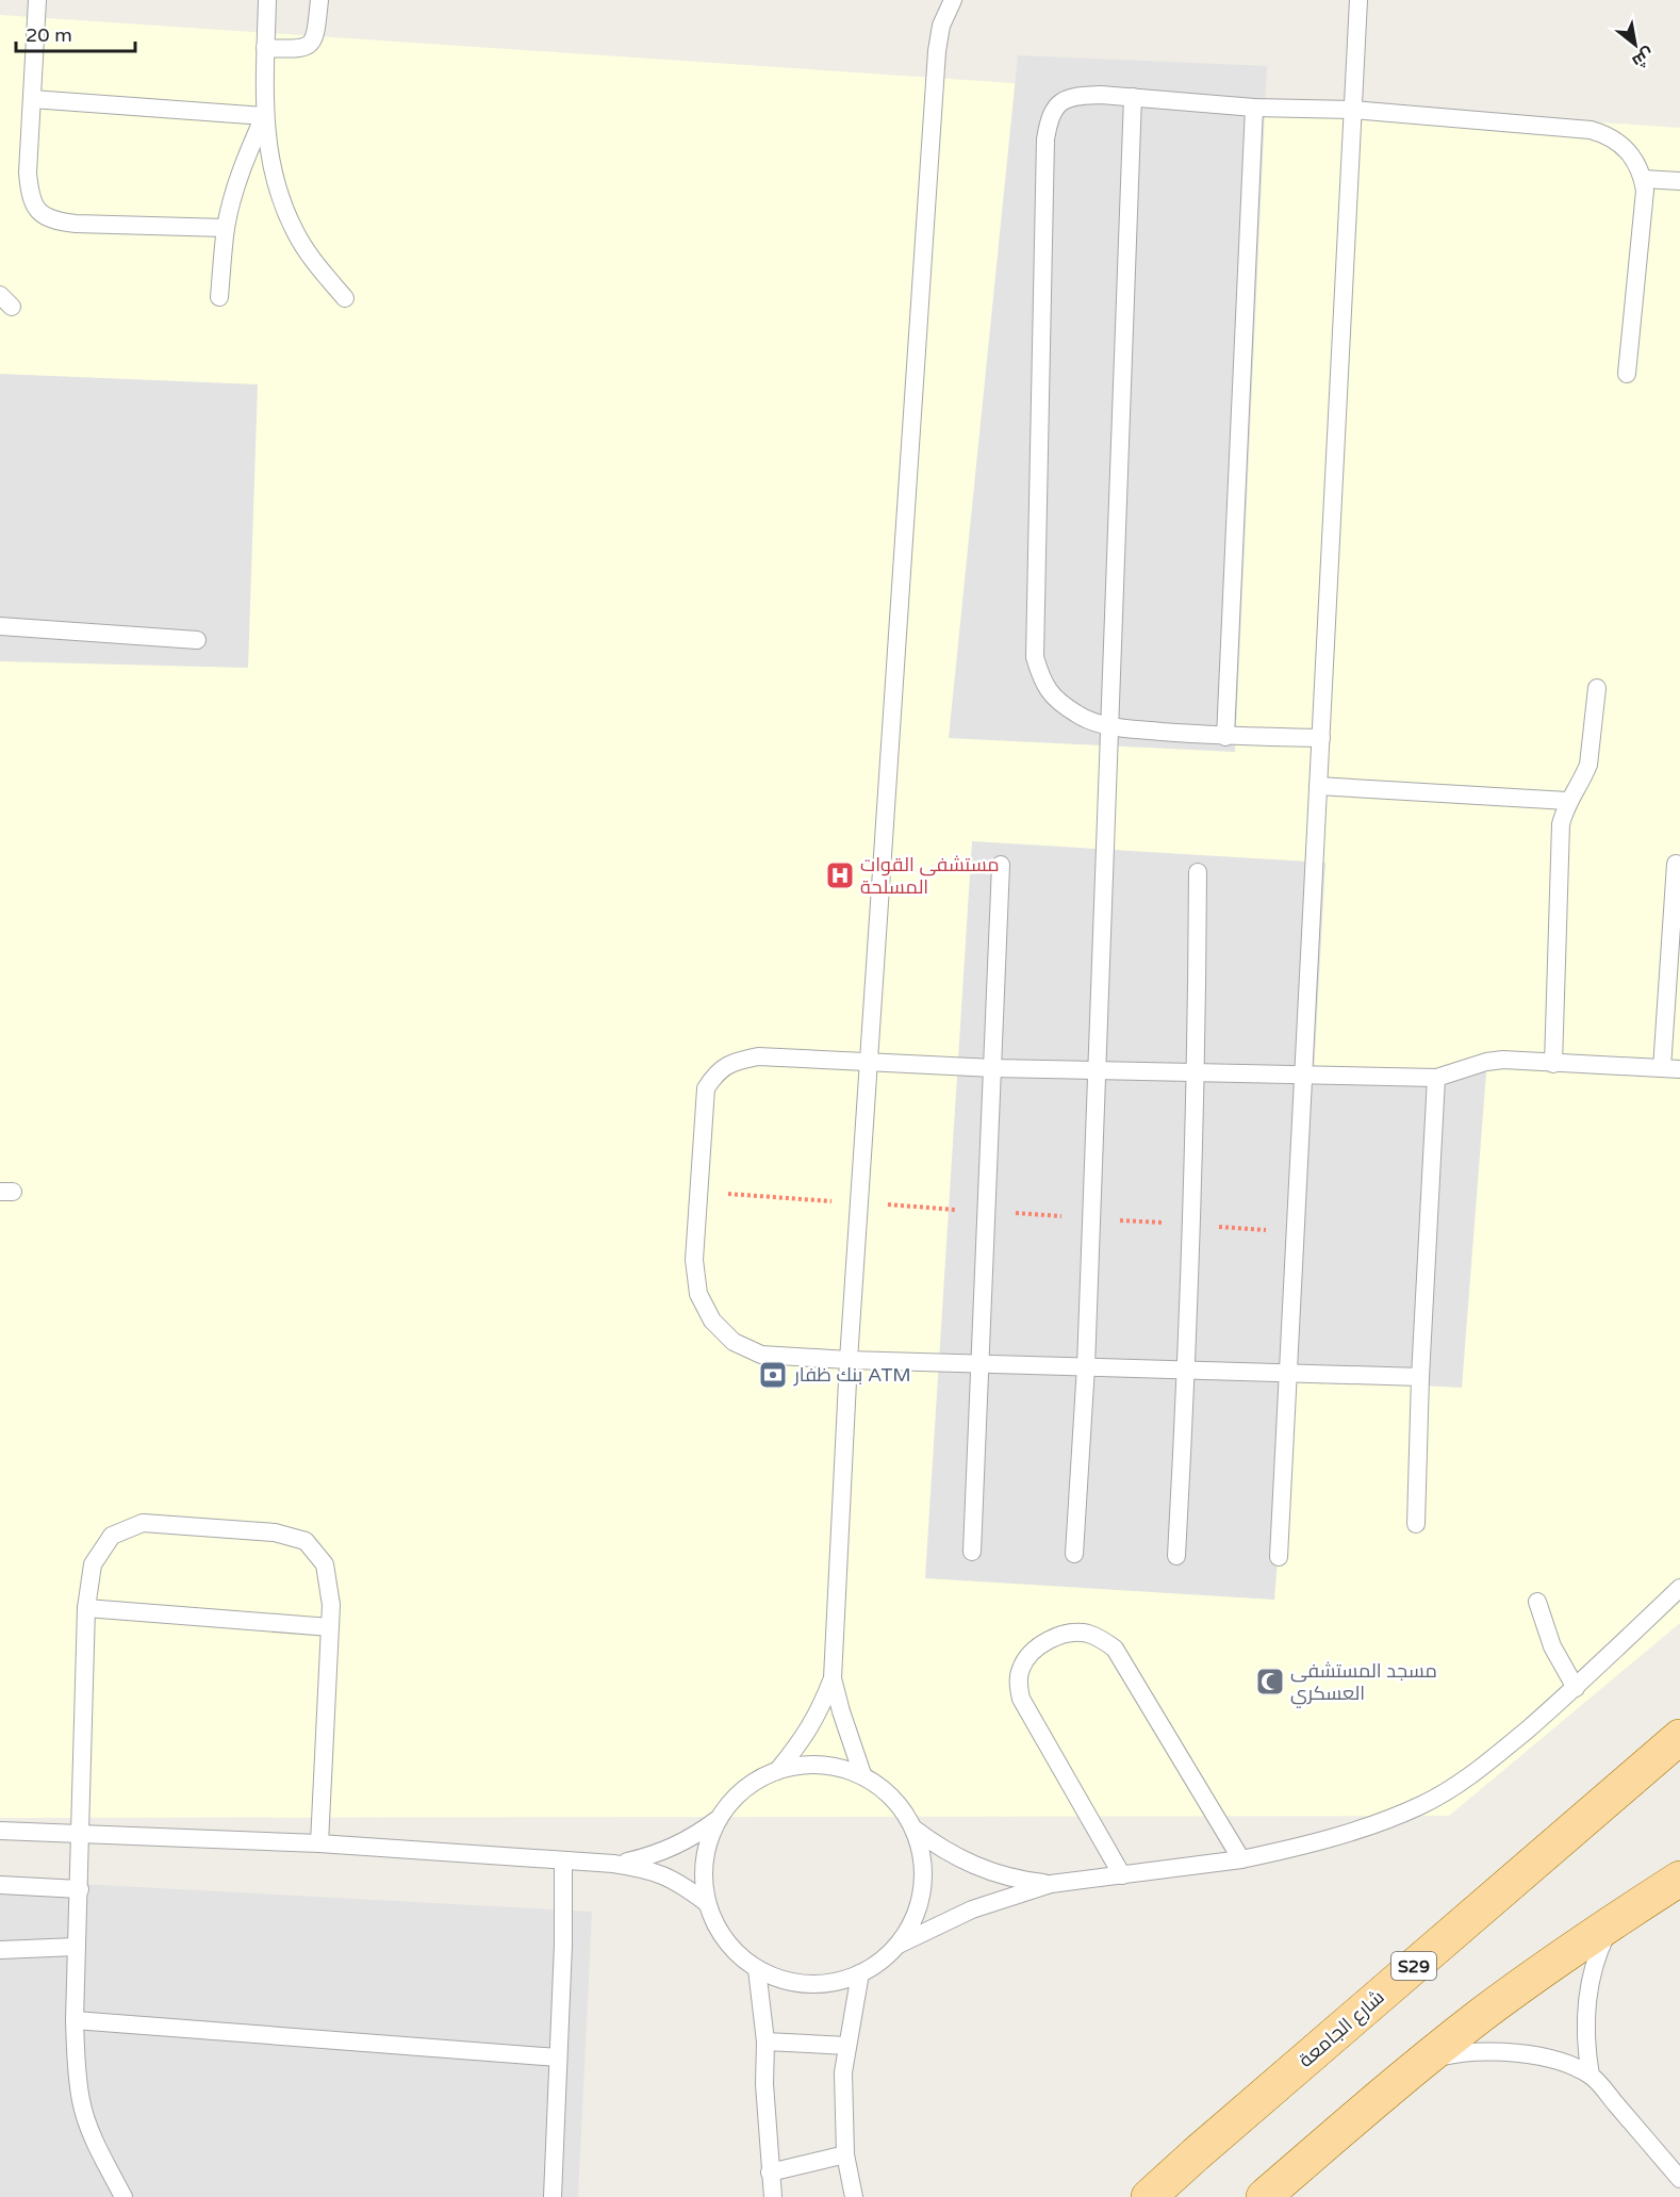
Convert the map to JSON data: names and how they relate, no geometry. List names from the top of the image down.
{
  "streets": {
    "main road": ["S29", "شارع الجامعة"]
  },
  "places": {
    "hospital": ["مستشفى القوات المسلحة"],
    "bank": ["بنك ظفار ATM"],
    "mosque": ["مسجد المستشفى العسكري"]
  },
  "scale_bar": "20 m",
  "north": "bottom right"
}
